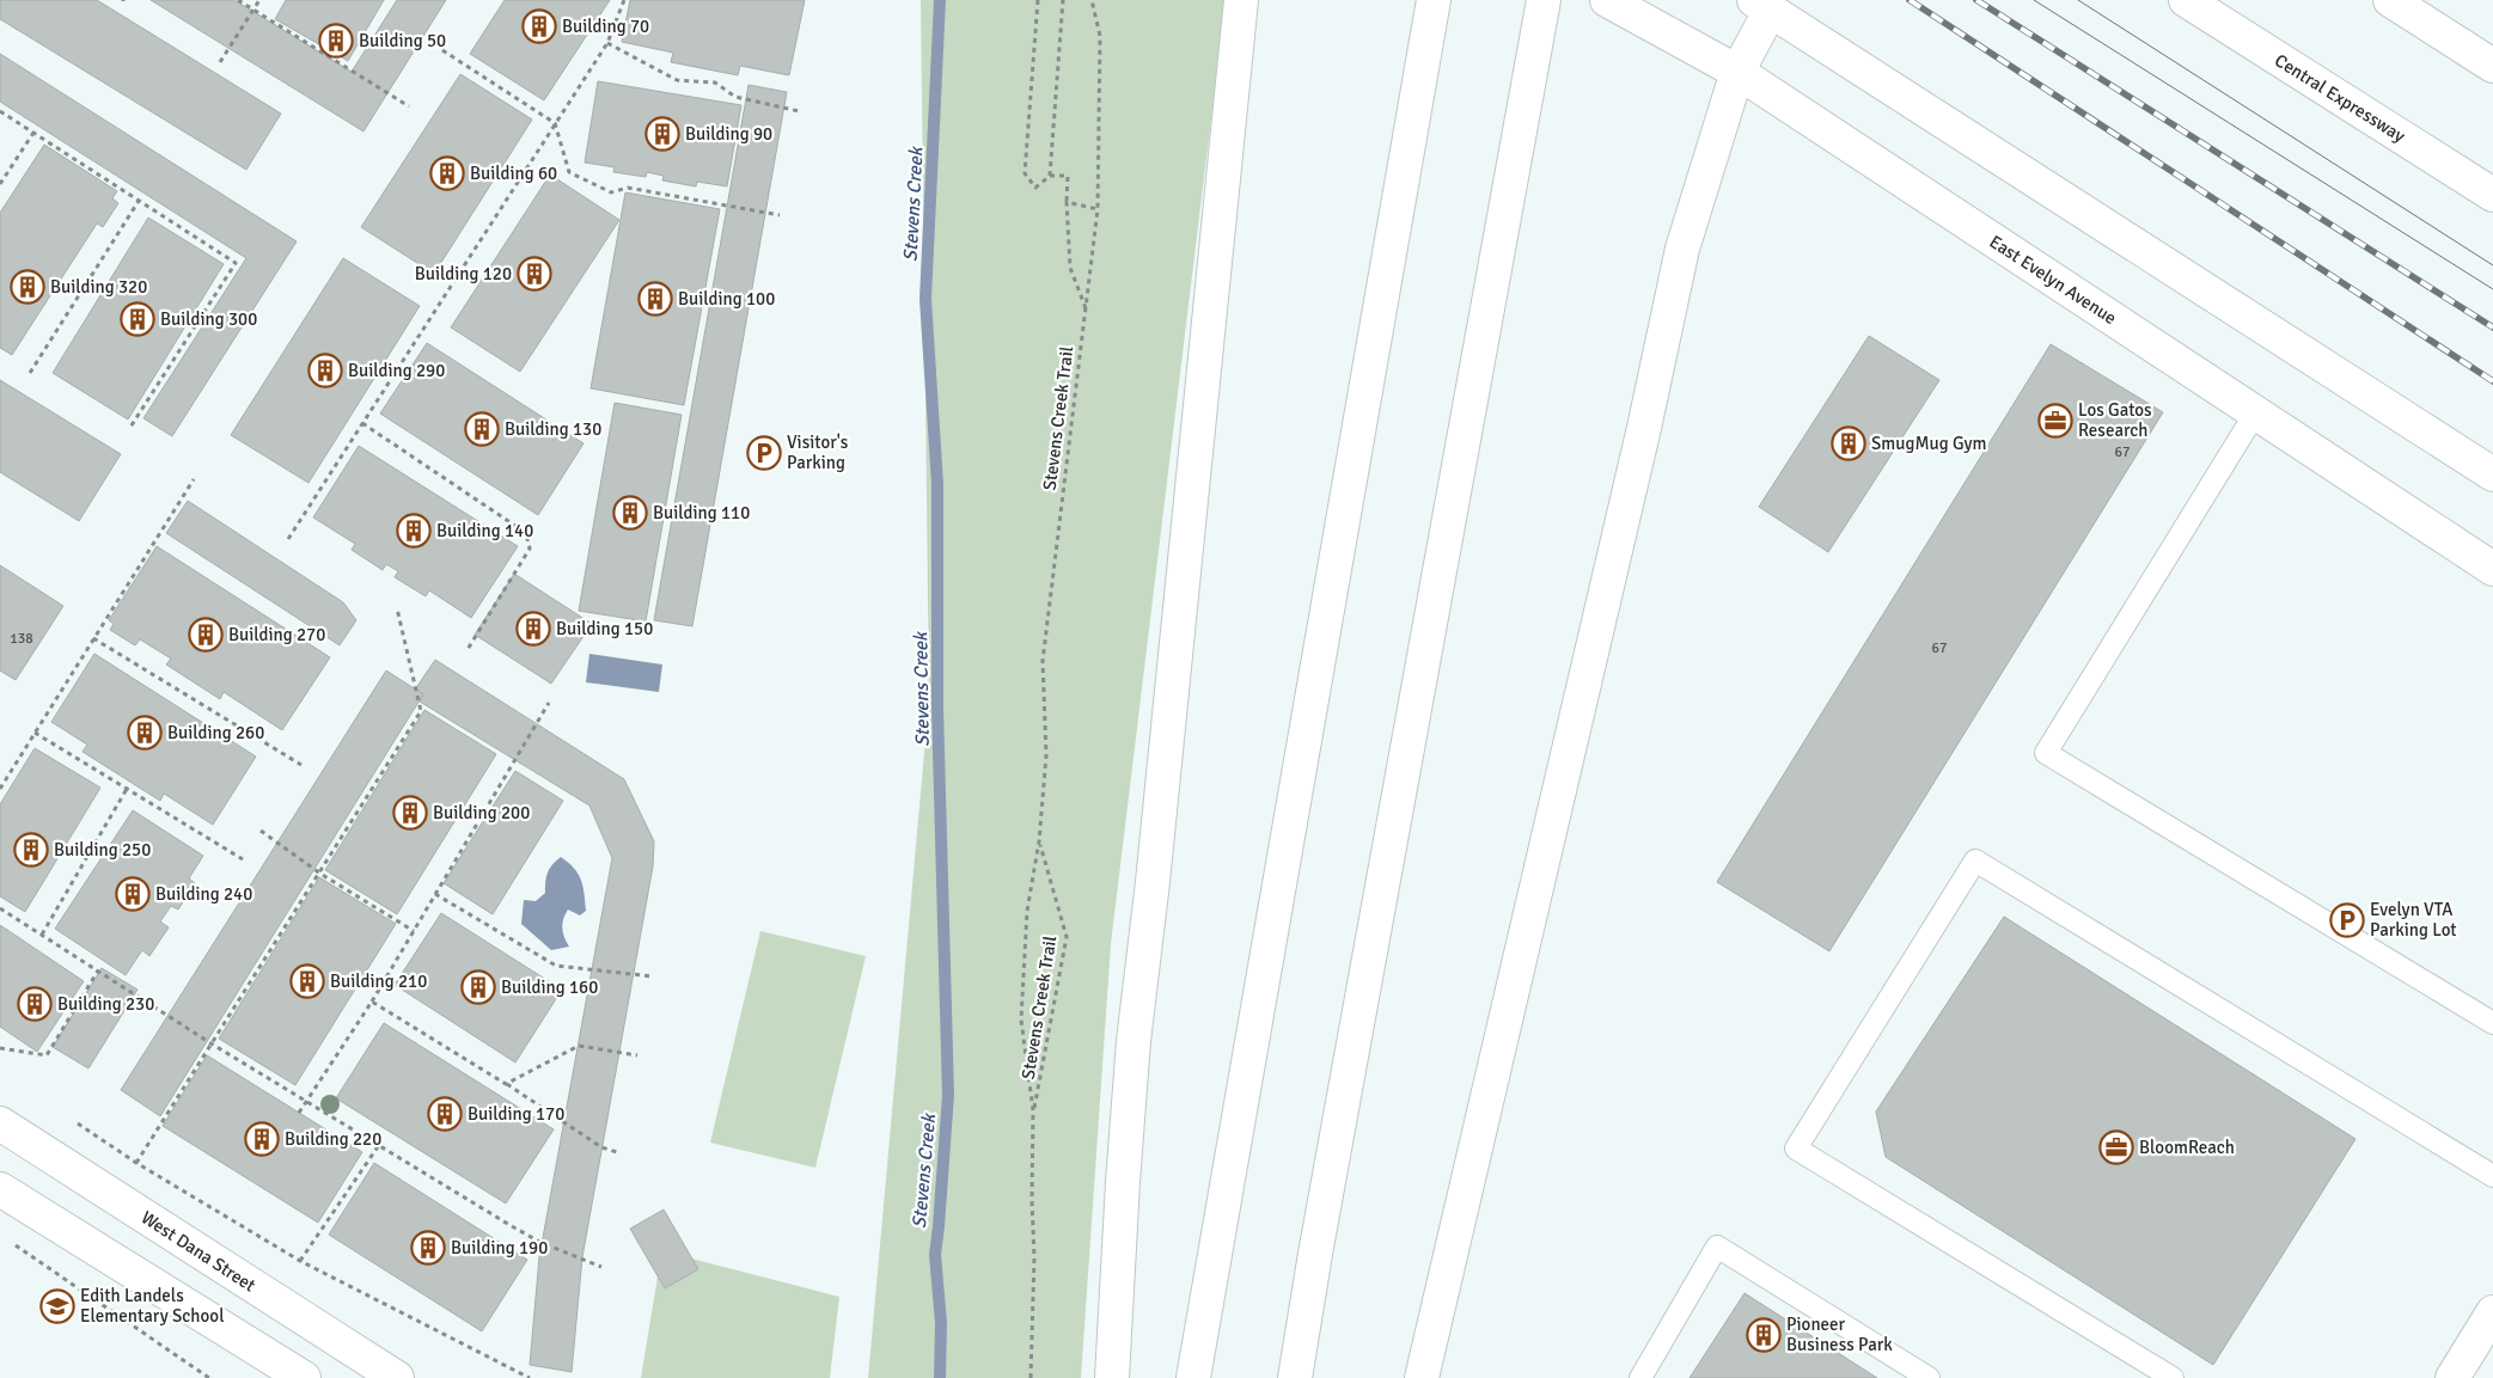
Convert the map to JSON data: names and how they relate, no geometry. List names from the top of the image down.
{
  "streets": {
    "main road": ["Central Expressway", "East Evelyn Avenue", "West Dana Street"],
    "path": ["Stevens Creek Trail"]
  },
  "water": ["Stevens Creek"],
  "places": {
    "building": [
      "Building 70",
      "Building 50",
      "Building 90",
      "Building 60",
      "Building 120",
      "Building 320",
      "Building 100",
      "Building 300",
      "Building 290",
      "Building 130",
      "SmugMug Gym",
      "Building 110",
      "Building 140",
      "Building 150",
      "Building 270",
      "Building 260",
      "Building 200",
      "Building 250",
      "Building 240",
      "Building 210",
      "Building 160",
      "Building 230",
      "Building 170",
      "Building 220",
      "Building 190",
      "Pioneer Business Park"
    ],
    "office": ["Los Gatos Research", "BloomReach"],
    "parking": ["Visitor's Parking", "Evelyn VTA Parking Lot"],
    "school or university": ["Edith Landels Elementary School"]
  },
  "house_numbers": ["67", "138", "67"]
}
